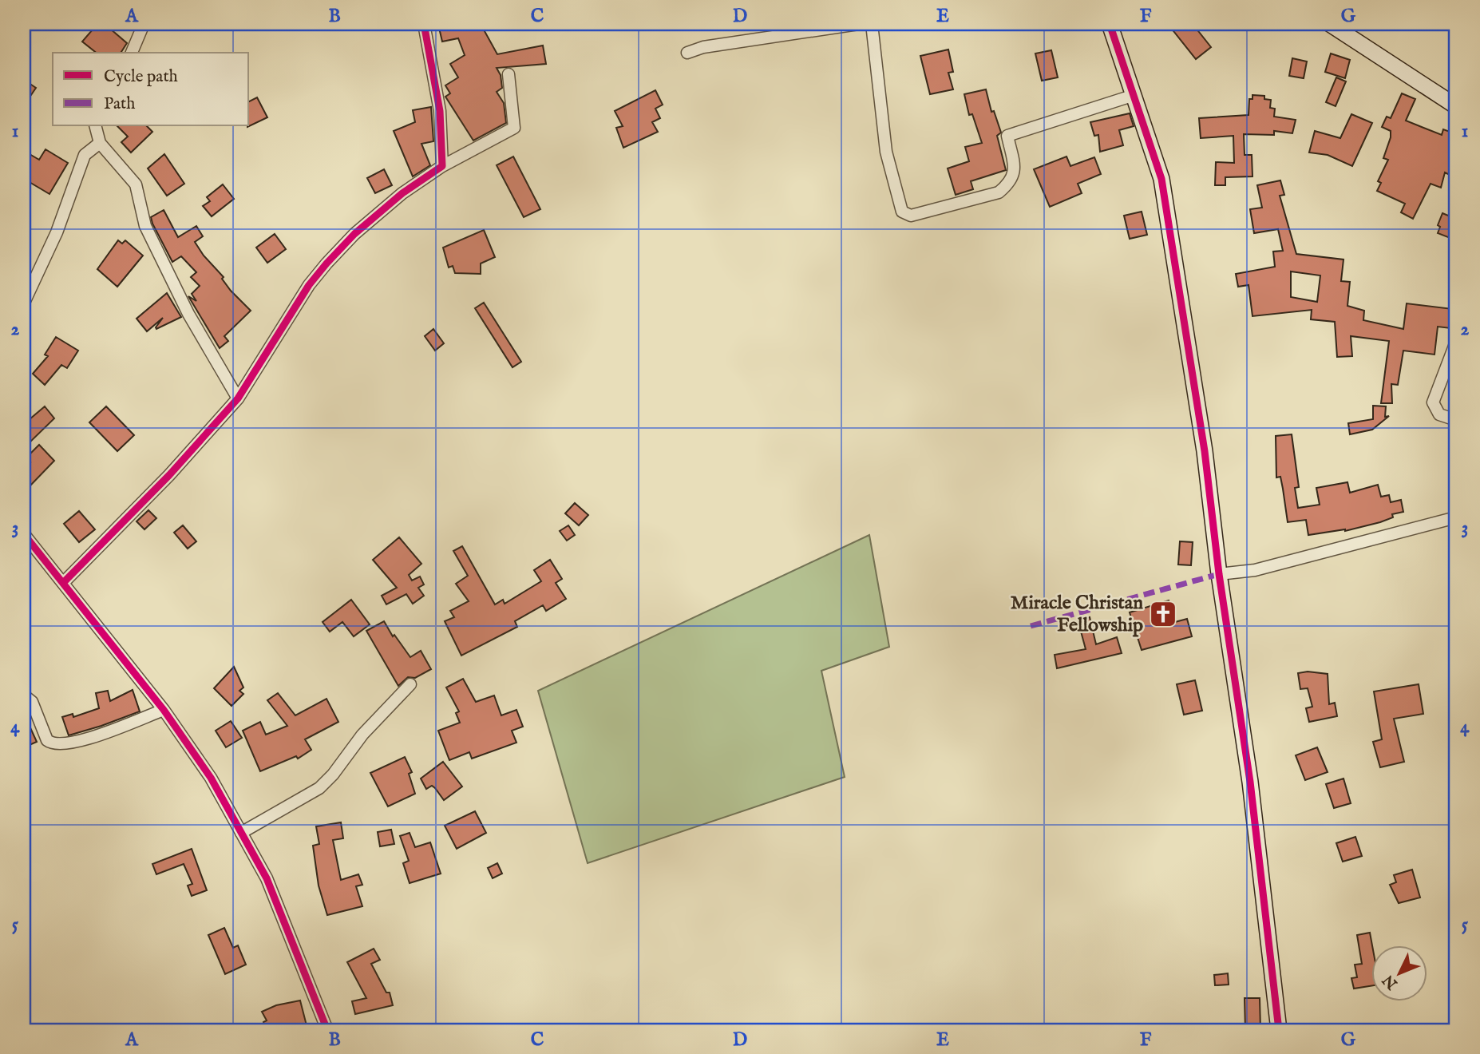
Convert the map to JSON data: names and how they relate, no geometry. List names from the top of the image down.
{
  "places": {
    "church": ["Miracle Christan Fellowship"]
  },
  "legend": ["Cycle path", "Path"],
  "north": "bottom left",
  "grid": {
    "columns": [
      "A",
      "B",
      "C",
      "D",
      "E",
      "F",
      "G"
    ],
    "rows": [
      "1",
      "2",
      "3",
      "4",
      "5"
    ]
  }
}
